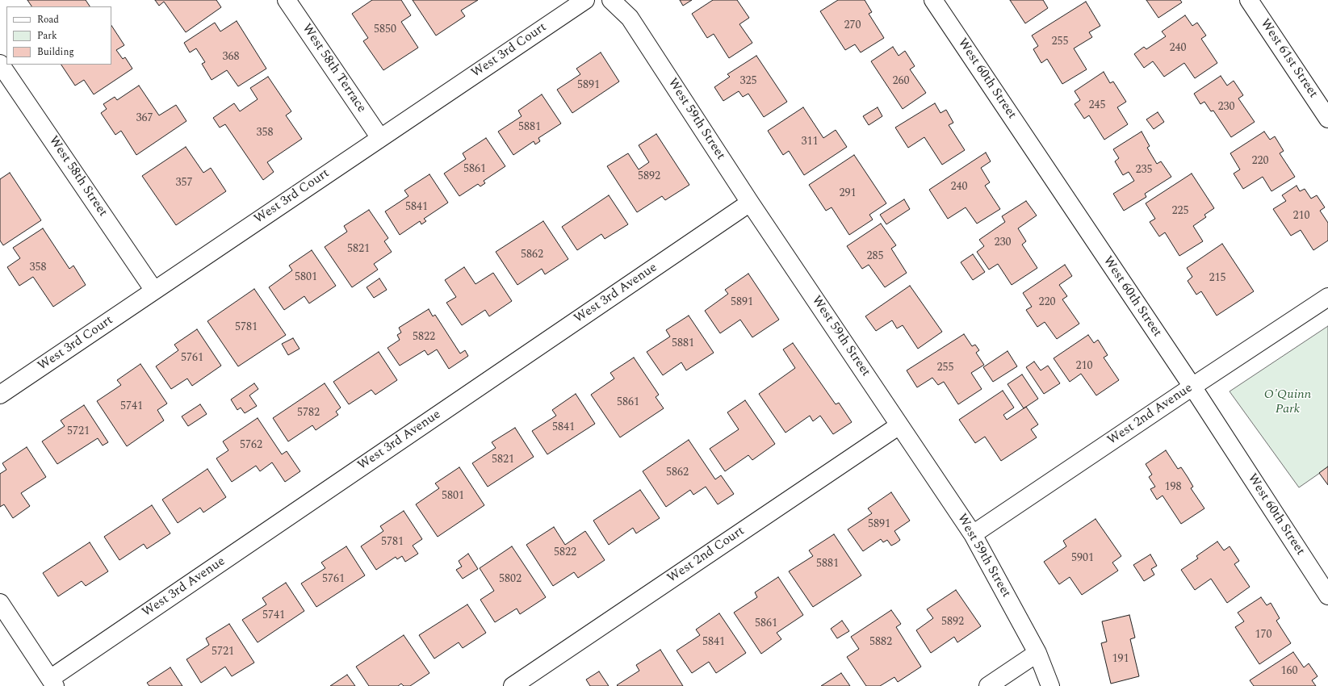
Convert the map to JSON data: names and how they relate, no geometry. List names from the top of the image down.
{
  "streets": {
    "street": [
      "West 3rd Court",
      "West 61st Street",
      "West 58th Terrace",
      "West 60th Street",
      "West 59th Street",
      "West 58th Street",
      "West 3rd Avenue",
      "West 2nd Avenue",
      "West 2nd Court"
    ]
  },
  "crossings": [
    ["West 3rd Court", "West 58th Terrace"],
    ["West 3rd Court", "West 58th Street"],
    ["West 60th Street", "West 2nd Avenue"],
    ["West 59th Street", "West 3rd Avenue"],
    ["West 59th Street", "West 2nd Avenue"],
    ["West 59th Street", "West 2nd Court"]
  ],
  "parks": ["O'Quinn Park"],
  "house_numbers": [
    "270",
    "5850",
    "255",
    "240",
    "368",
    "325",
    "260",
    "5891",
    "245",
    "230",
    "367",
    "5881",
    "358",
    "311",
    "220",
    "5861",
    "235",
    "5892",
    "357",
    "240",
    "291",
    "5841",
    "225",
    "210",
    "230",
    "5821",
    "5862",
    "285",
    "358",
    "5801",
    "215",
    "5891",
    "220",
    "5781",
    "5822",
    "5881",
    "5761",
    "210",
    "255",
    "5861",
    "5741",
    "5782",
    "5841",
    "5721",
    "5762",
    "5821",
    "5862",
    "198",
    "5801",
    "5891",
    "5781",
    "5822",
    "5901",
    "5881",
    "5761",
    "5802",
    "5741",
    "5892",
    "5861",
    "170",
    "5841",
    "5882",
    "5721",
    "191",
    "160"
  ],
  "legend": ["Road", "Park", "Building"]
}
